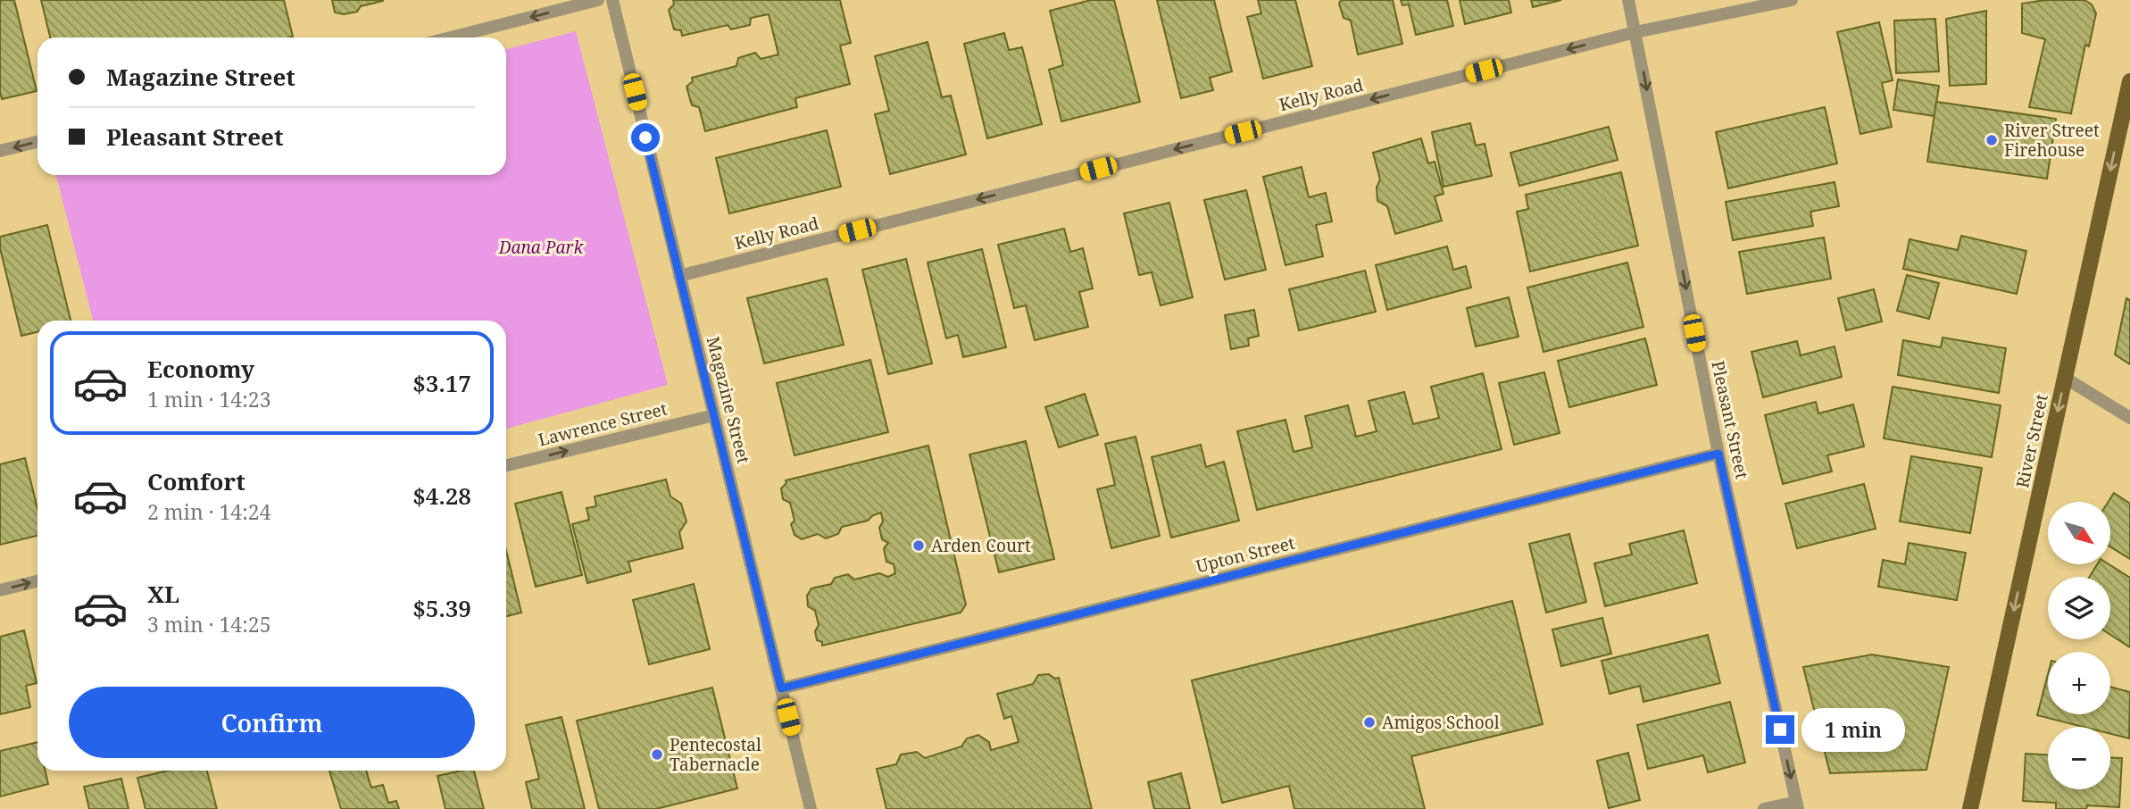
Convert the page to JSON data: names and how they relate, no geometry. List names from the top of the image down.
{
  "streets": {
    "main road": ["River Street"],
    "street": [
      "Kelly Road",
      "Magazine Street",
      "Pleasant Street",
      "Lawrence Street",
      "Upton Street"
    ]
  },
  "crossings": [
    ["Kelly Road", "Magazine Street"],
    ["Kelly Road", "Pleasant Street"],
    ["Magazine Street", "Lawrence Street"],
    ["Magazine Street", "Upton Street"],
    ["Pleasant Street", "Upton Street"]
  ],
  "one_way": [
    "Kelly Road",
    "Pleasant Street",
    "Lawrence Street",
    "River Street"
  ],
  "parks": ["Dana Park"],
  "places": [
    "River Street Firehouse",
    "Arden Court",
    "Amigos School",
    "Pentecostal Tabernacle"
  ],
  "north": "bottom right",
  "page": {
    "banner": ["Magazine Street", "Pleasant Street"],
    "list": [
      {
        "name": "Economy",
        "note": "1 min · 14:23",
        "value": "$3.17"
      },
      {
        "name": "Comfort",
        "note": "2 min · 14:24",
        "value": "$4.28"
      },
      {
        "name": "XL",
        "note": "3 min · 14:25",
        "value": "$5.39"
      }
    ],
    "map_buttons": ["+", "−"],
    "buttons": "Confirm",
    "bubble": "1 min"
  }
}
